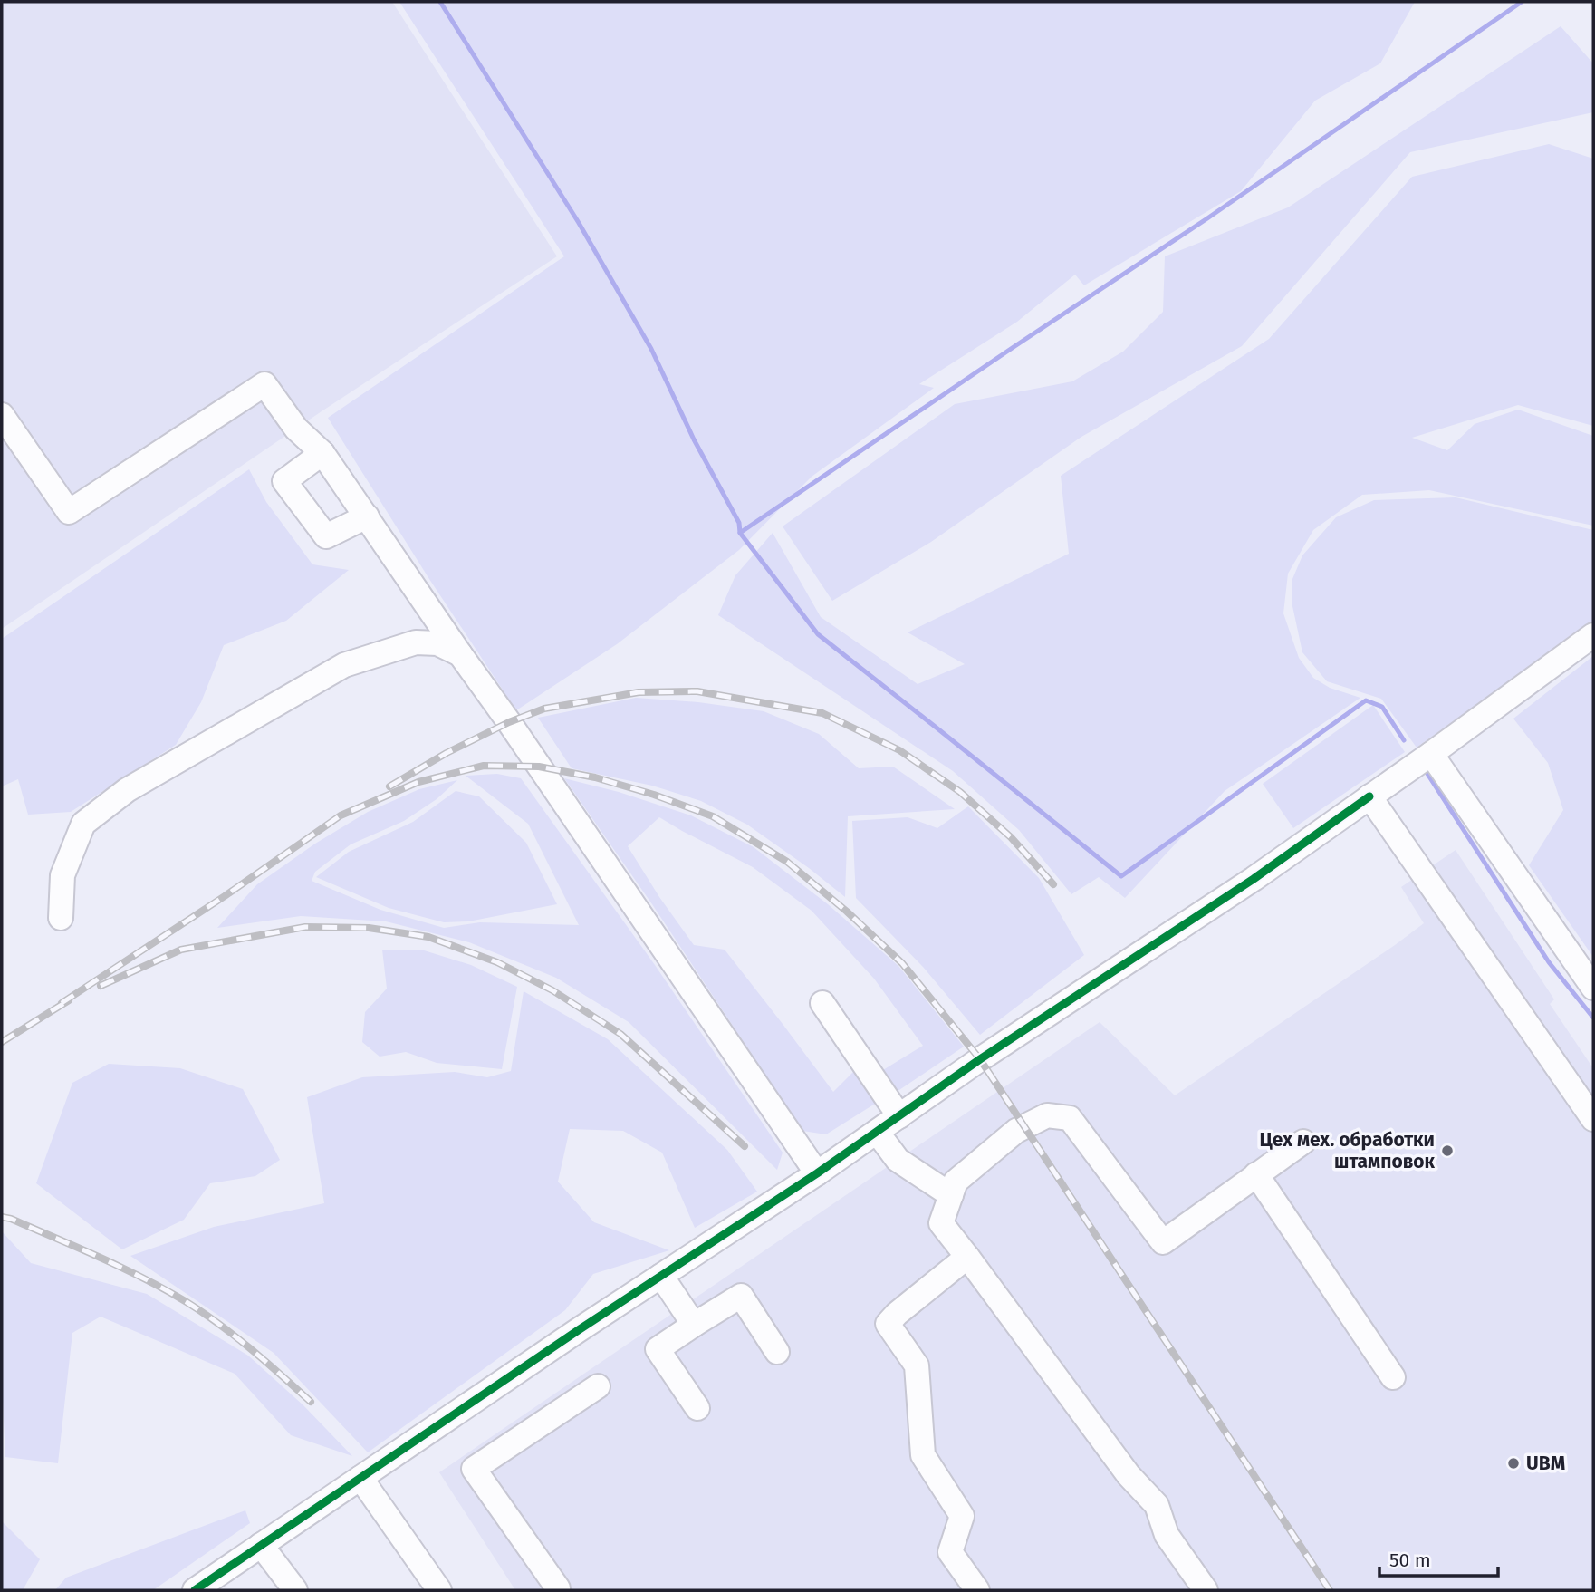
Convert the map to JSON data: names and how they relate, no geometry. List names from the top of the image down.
{
  "places": ["Цех мех. обработки штамповок", "UBM"],
  "scale_bar": "50 m"
}
